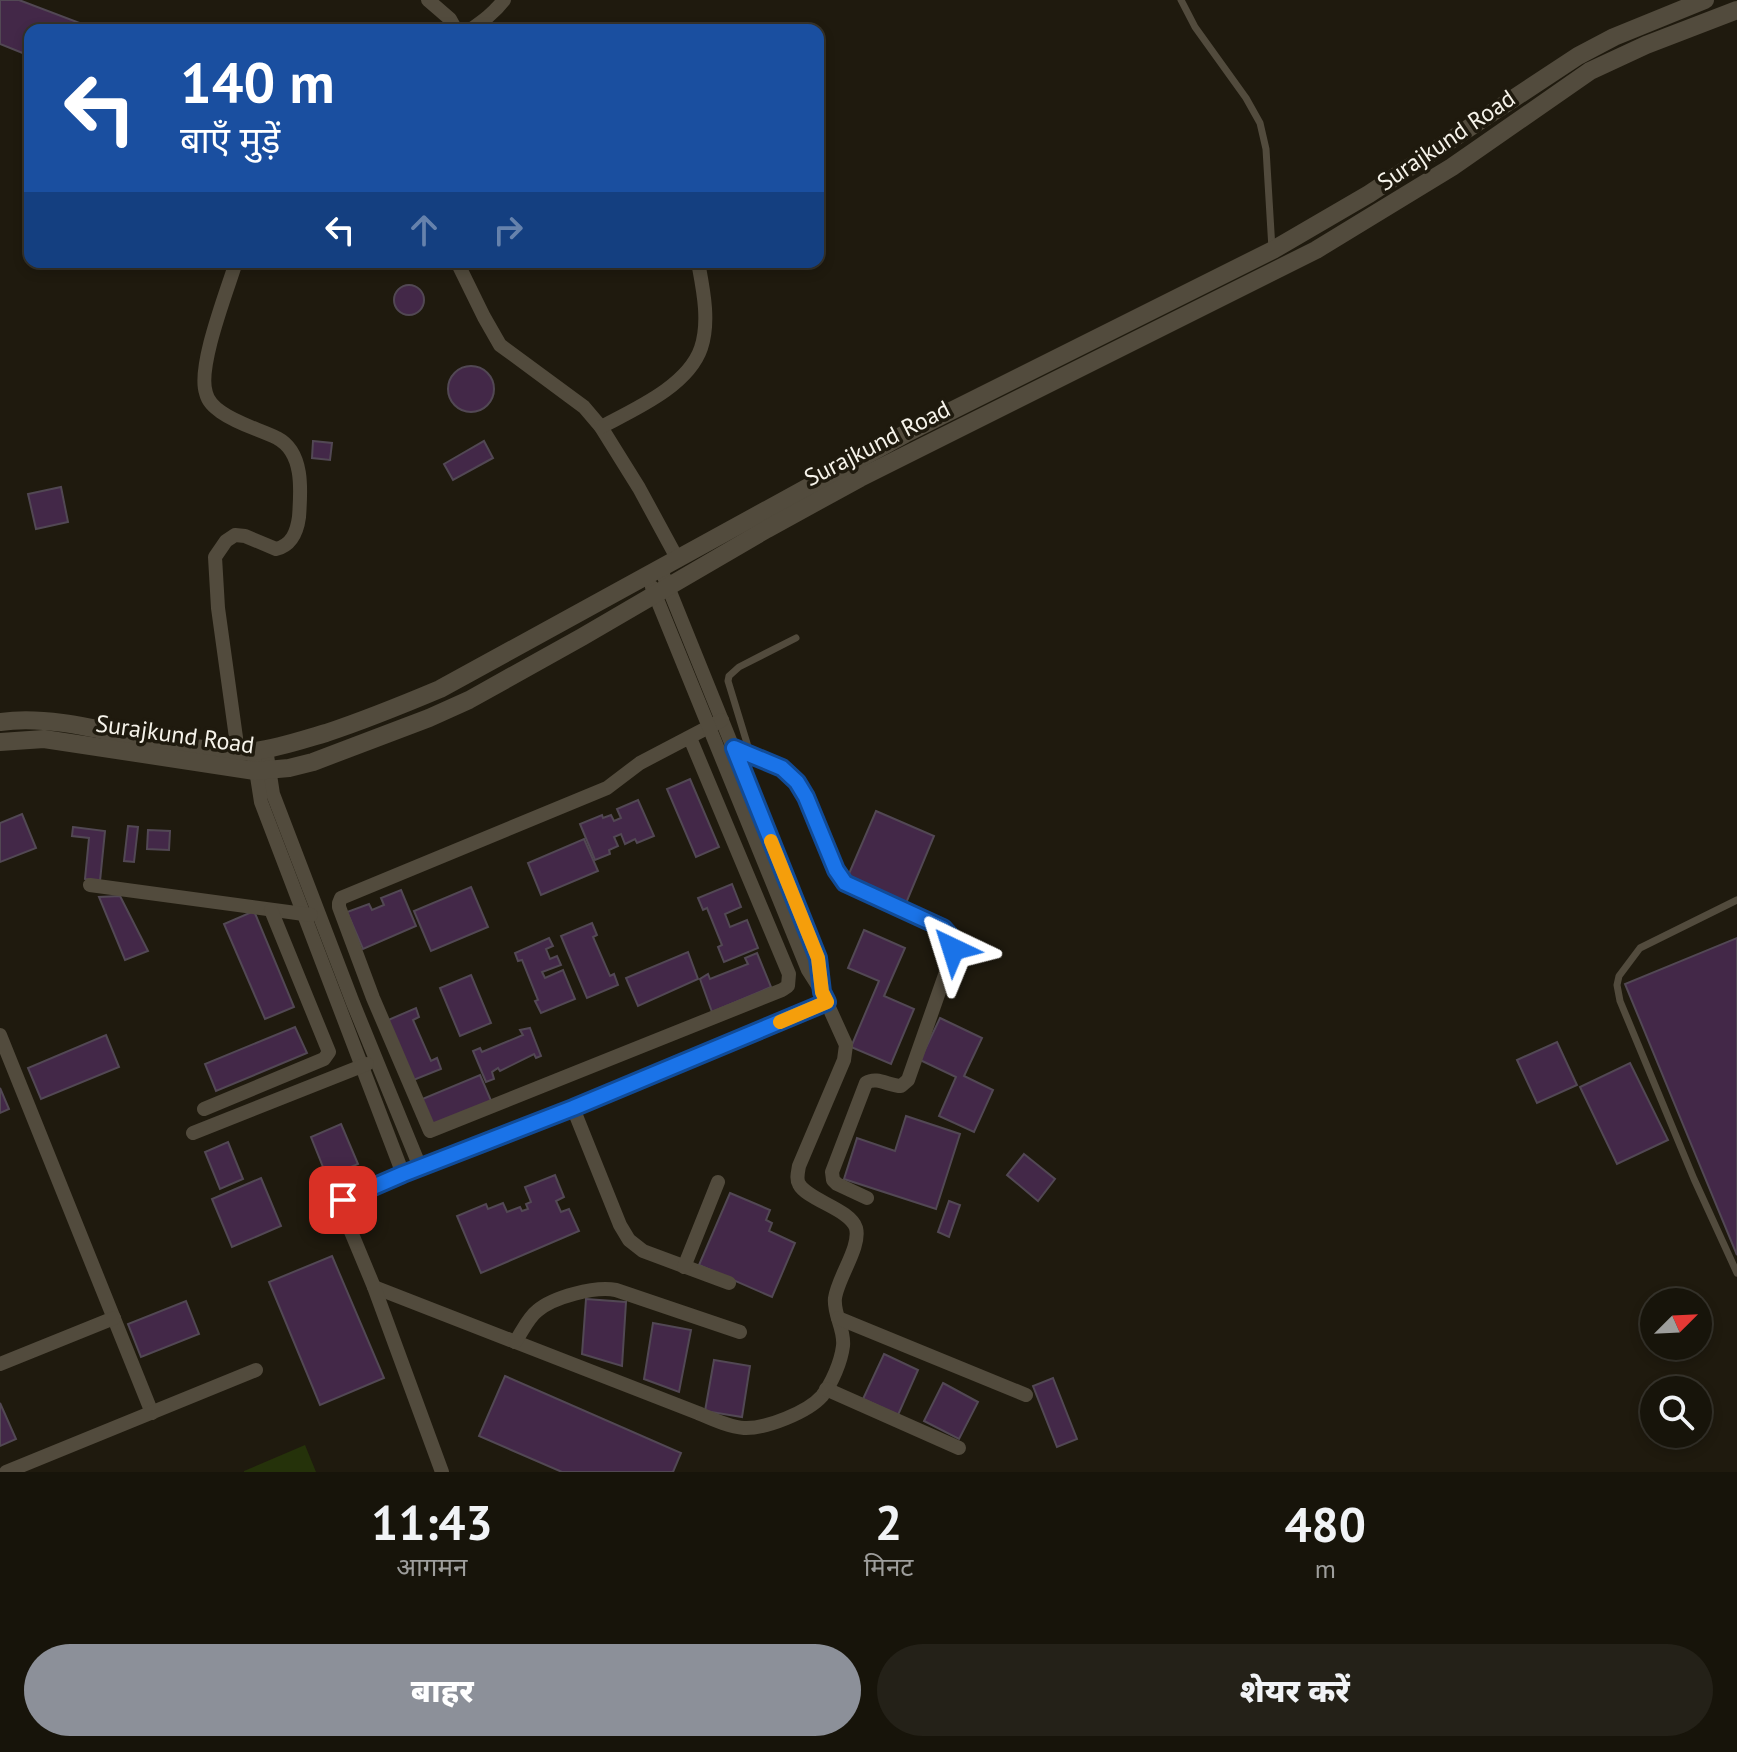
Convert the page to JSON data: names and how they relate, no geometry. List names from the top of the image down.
{
  "streets": {
    "main road": ["Surajkund Road"]
  },
  "north": "top right",
  "page": {
    "turn": ["140 m", "बाएँ मुड़ें"],
    "eta": [
      "11:43",
      "आगमन",
      "2",
      "मिनट",
      "480",
      "m"
    ],
    "buttons": ["बाहर", "शेयर करें"]
  }
}
